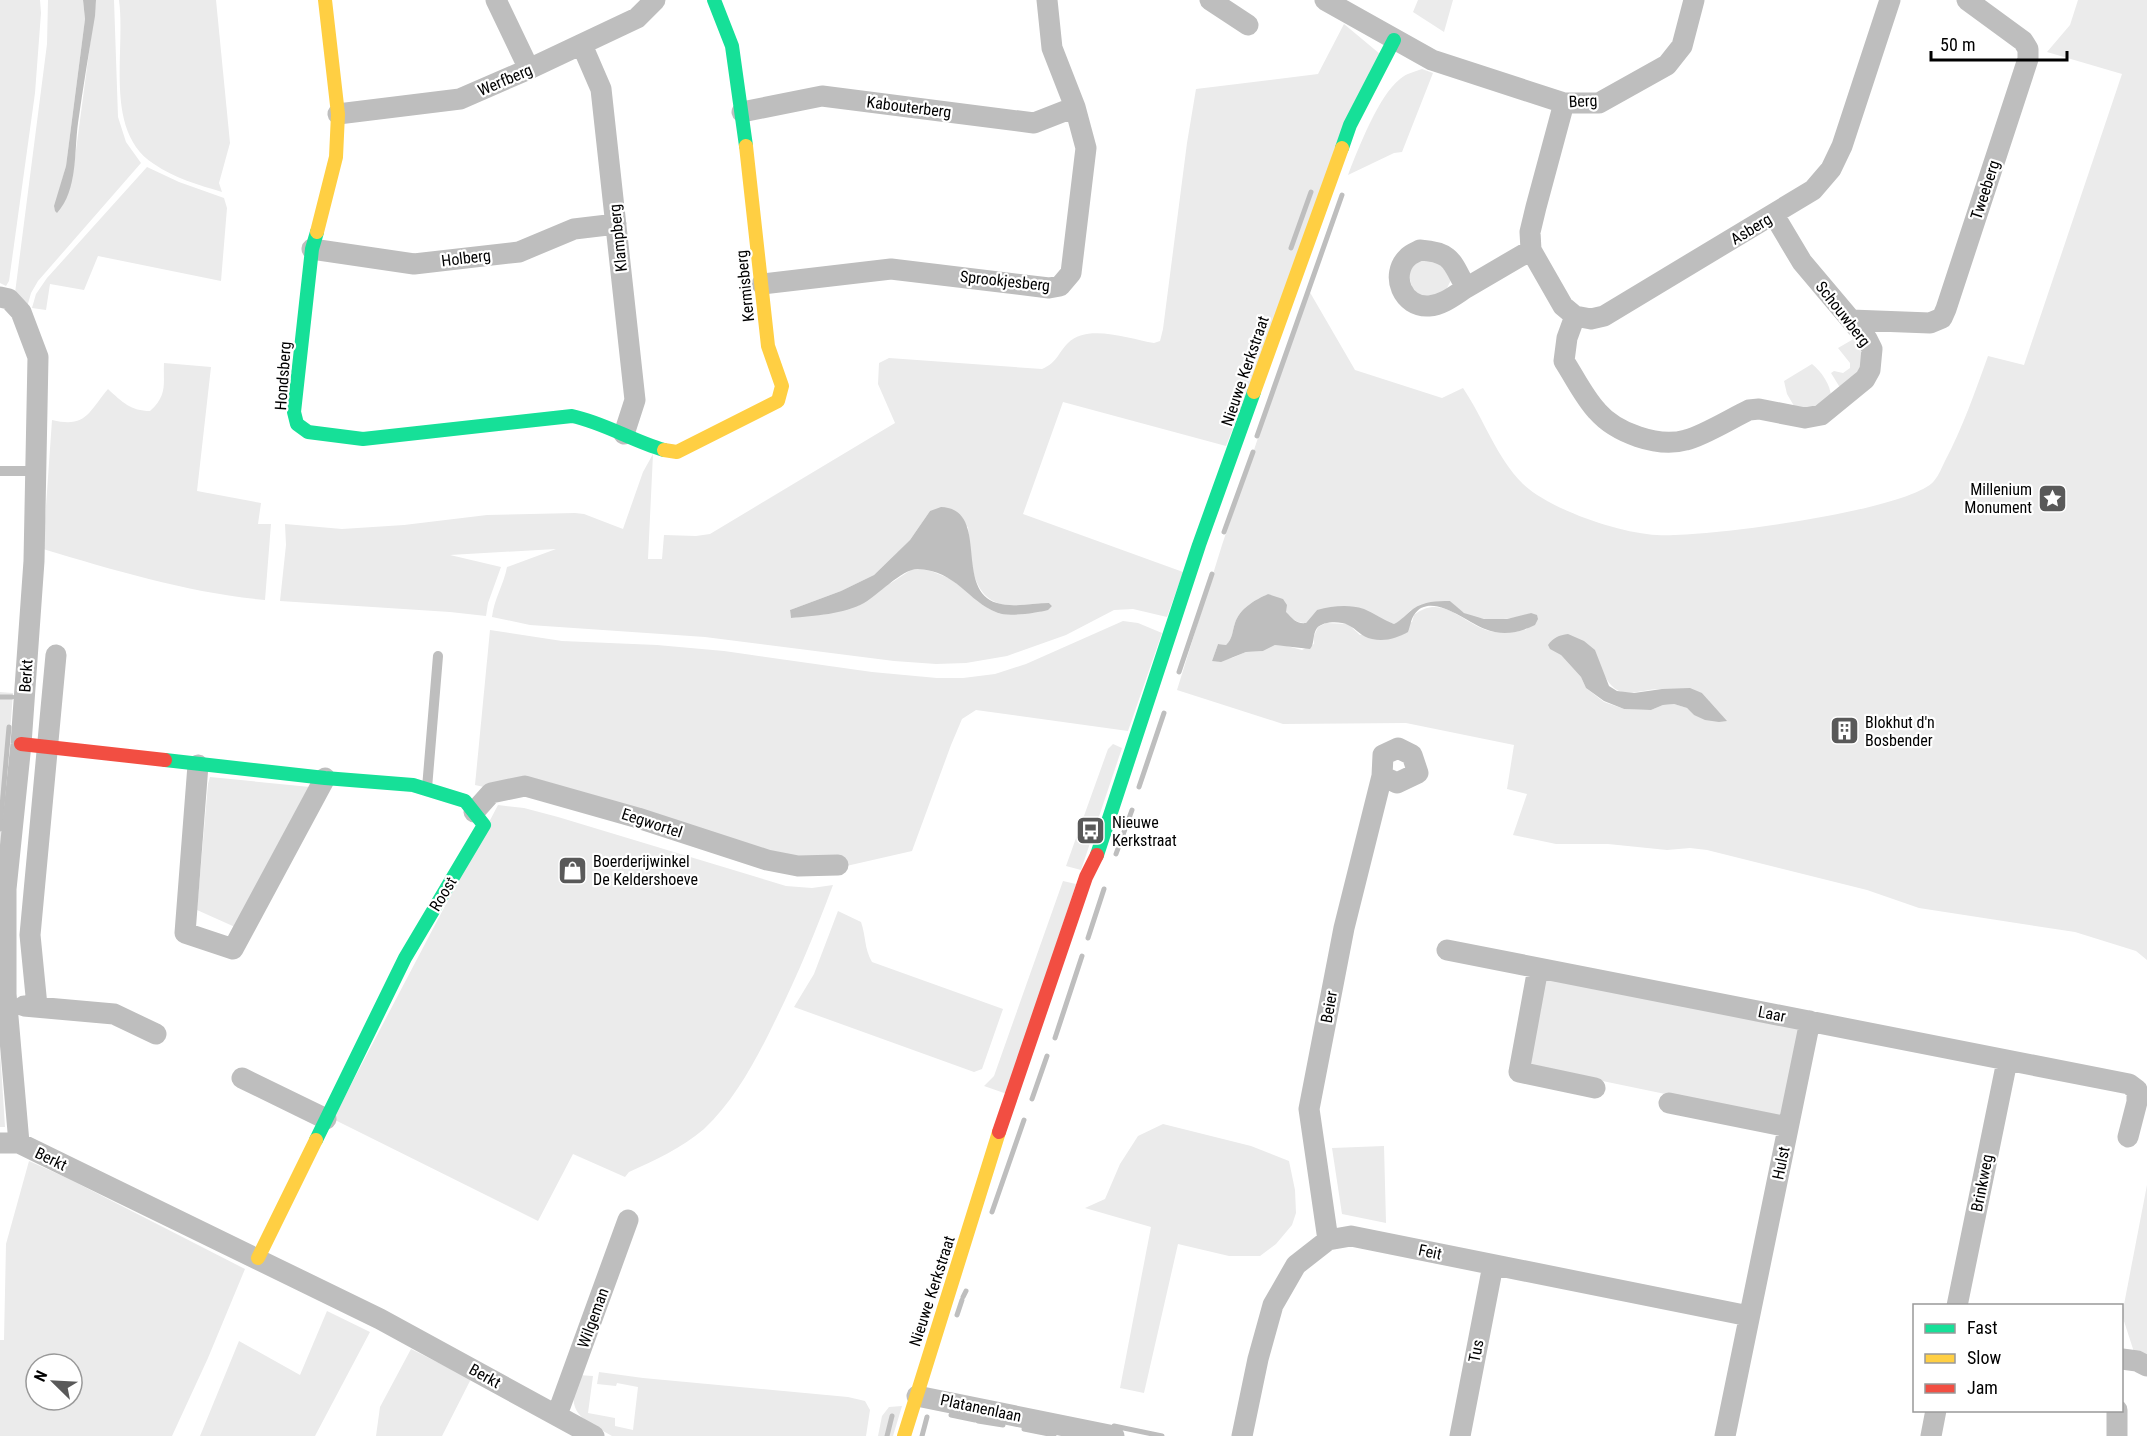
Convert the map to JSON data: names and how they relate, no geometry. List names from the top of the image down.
{
  "streets": {
    "street": [
      "Werfberg",
      "Berg",
      "Kabouterberg",
      "Tweeberg",
      "Asberg",
      "Klampberg",
      "Holberg",
      "Sprookjesberg",
      "Kermisberg",
      "Schouwberg",
      "Nieuwe Kerkstraat",
      "Hondsberg",
      "Berkt",
      "Eegwortel",
      "Roost",
      "Beier",
      "Laar",
      "Hulst",
      "Brinkweg",
      "Feit",
      "Wilgeman",
      "Tus",
      "Platanenlaan"
    ]
  },
  "crossings": [
    ["Werfberg", "Klampberg"],
    ["Werfberg", "Hondsberg"],
    ["Berg", "Nieuwe Kerkstraat"],
    ["Kabouterberg", "Sprookjesberg"],
    ["Kabouterberg", "Kermisberg"],
    ["Tweeberg", "Schouwberg"],
    ["Asberg", "Schouwberg"],
    ["Klampberg", "Holberg"],
    ["Klampberg", "Kermisberg"],
    ["Klampberg", "Hondsberg"],
    ["Holberg", "Hondsberg"],
    ["Sprookjesberg", "Kermisberg"],
    ["Kermisberg", "Hondsberg"],
    ["Nieuwe Kerkstraat", "Platanenlaan"],
    ["Berkt", "Roost"],
    ["Berkt", "Wilgeman"],
    ["Eegwortel", "Roost"],
    ["Beier", "Feit"],
    ["Laar", "Hulst"],
    ["Laar", "Brinkweg"],
    ["Hulst", "Feit"],
    ["Feit", "Tus"]
  ],
  "places": {
    "place": ["Millenium Monument"],
    "building": ["Blokhut d'n Bosbender"],
    "bus stop": ["Nieuwe Kerkstraat"],
    "shop": ["Boerderijwinkel De Keldershoeve"]
  },
  "legend": ["Fast", "Slow", "Jam"],
  "scale_bar": "50 m",
  "north": "top left"
}
